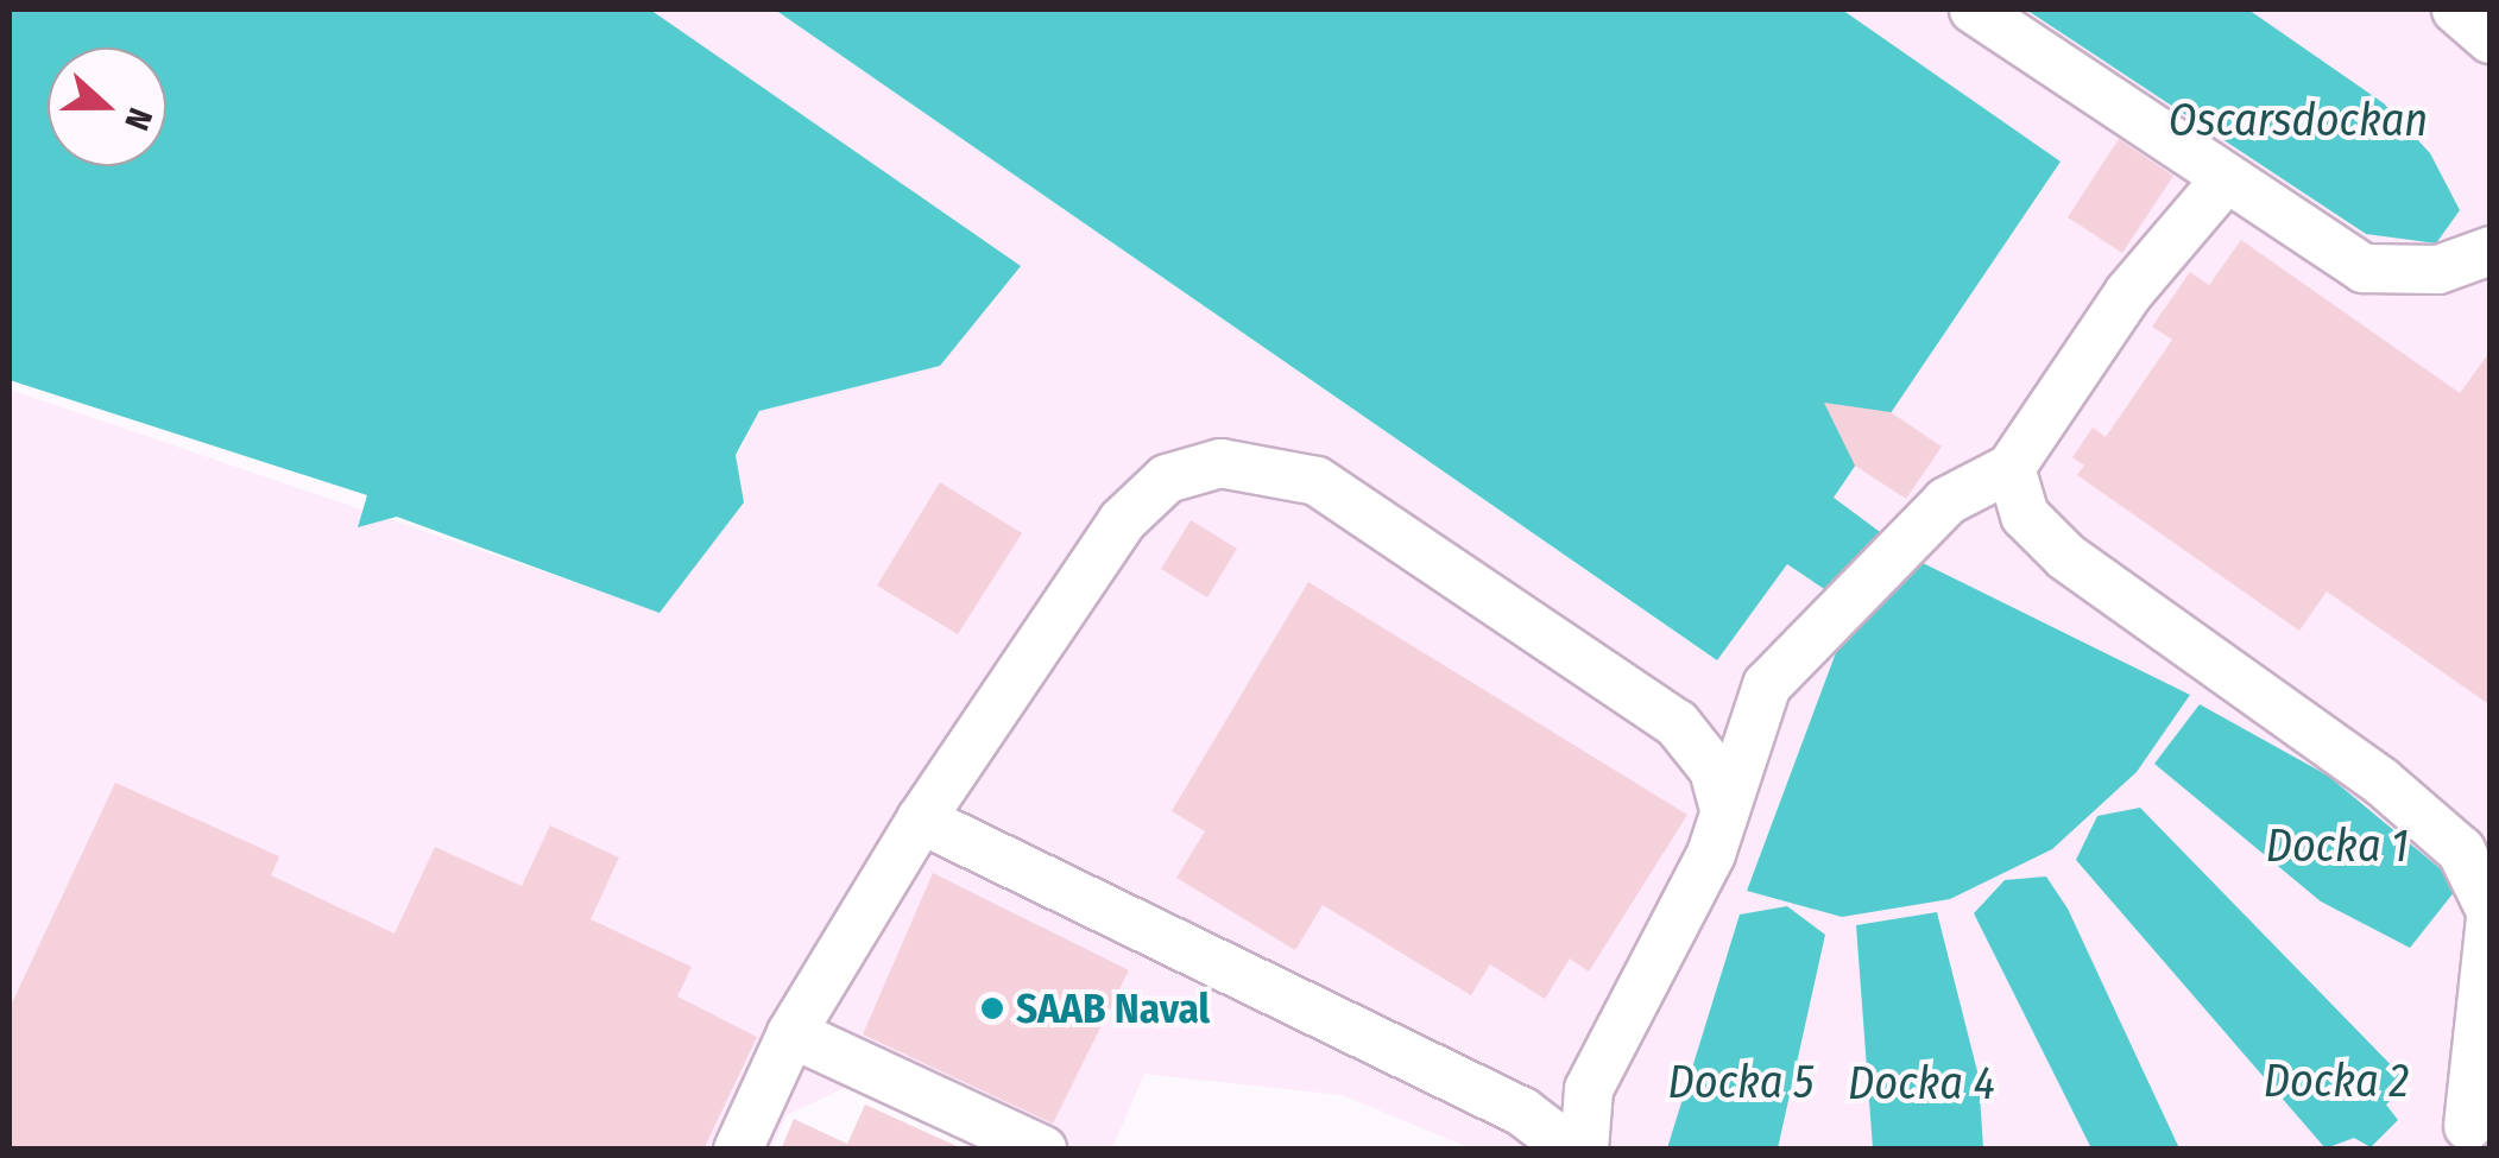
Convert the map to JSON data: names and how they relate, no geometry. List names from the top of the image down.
{
  "water": [
    "Oscarsdockan",
    "Docka 1",
    "Docka 2",
    "Docka 5",
    "Docka 4"
  ],
  "places": ["SAAB Naval"],
  "north": "right"
}
